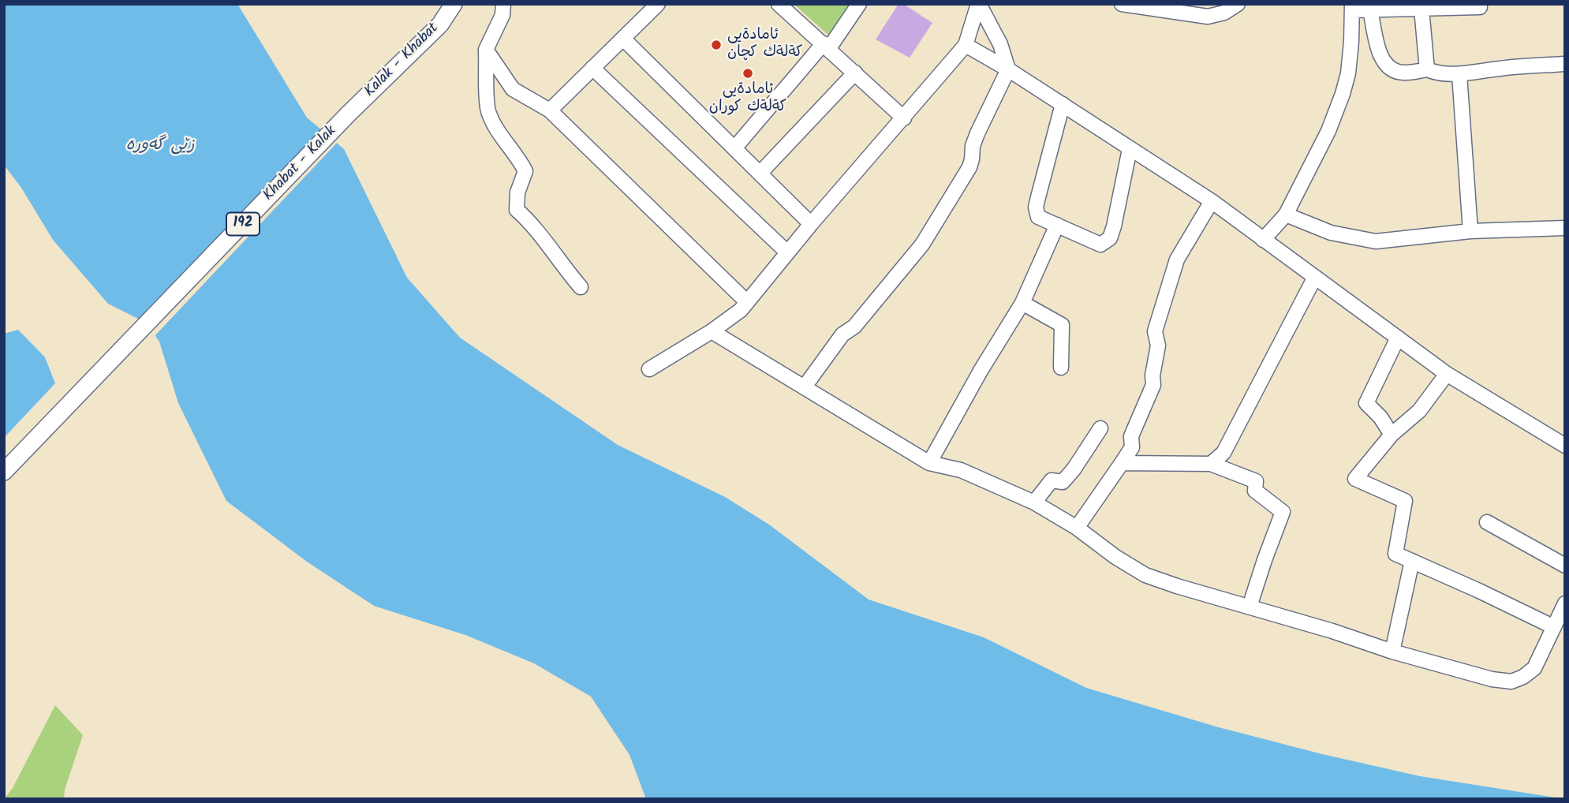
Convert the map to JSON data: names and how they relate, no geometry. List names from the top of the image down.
{
  "streets": {
    "main road": ["Kalak - Khabat", "Khabat - Kalak", "192"]
  },
  "crossings": [
    ["Kalak - Khabat", "Khabat - Kalak"]
  ],
  "water": ["زێی گەورە"],
  "places": ["ئامادةيى كةلةك كچان", "ئامادةيى كةلةك كوران"]
}
